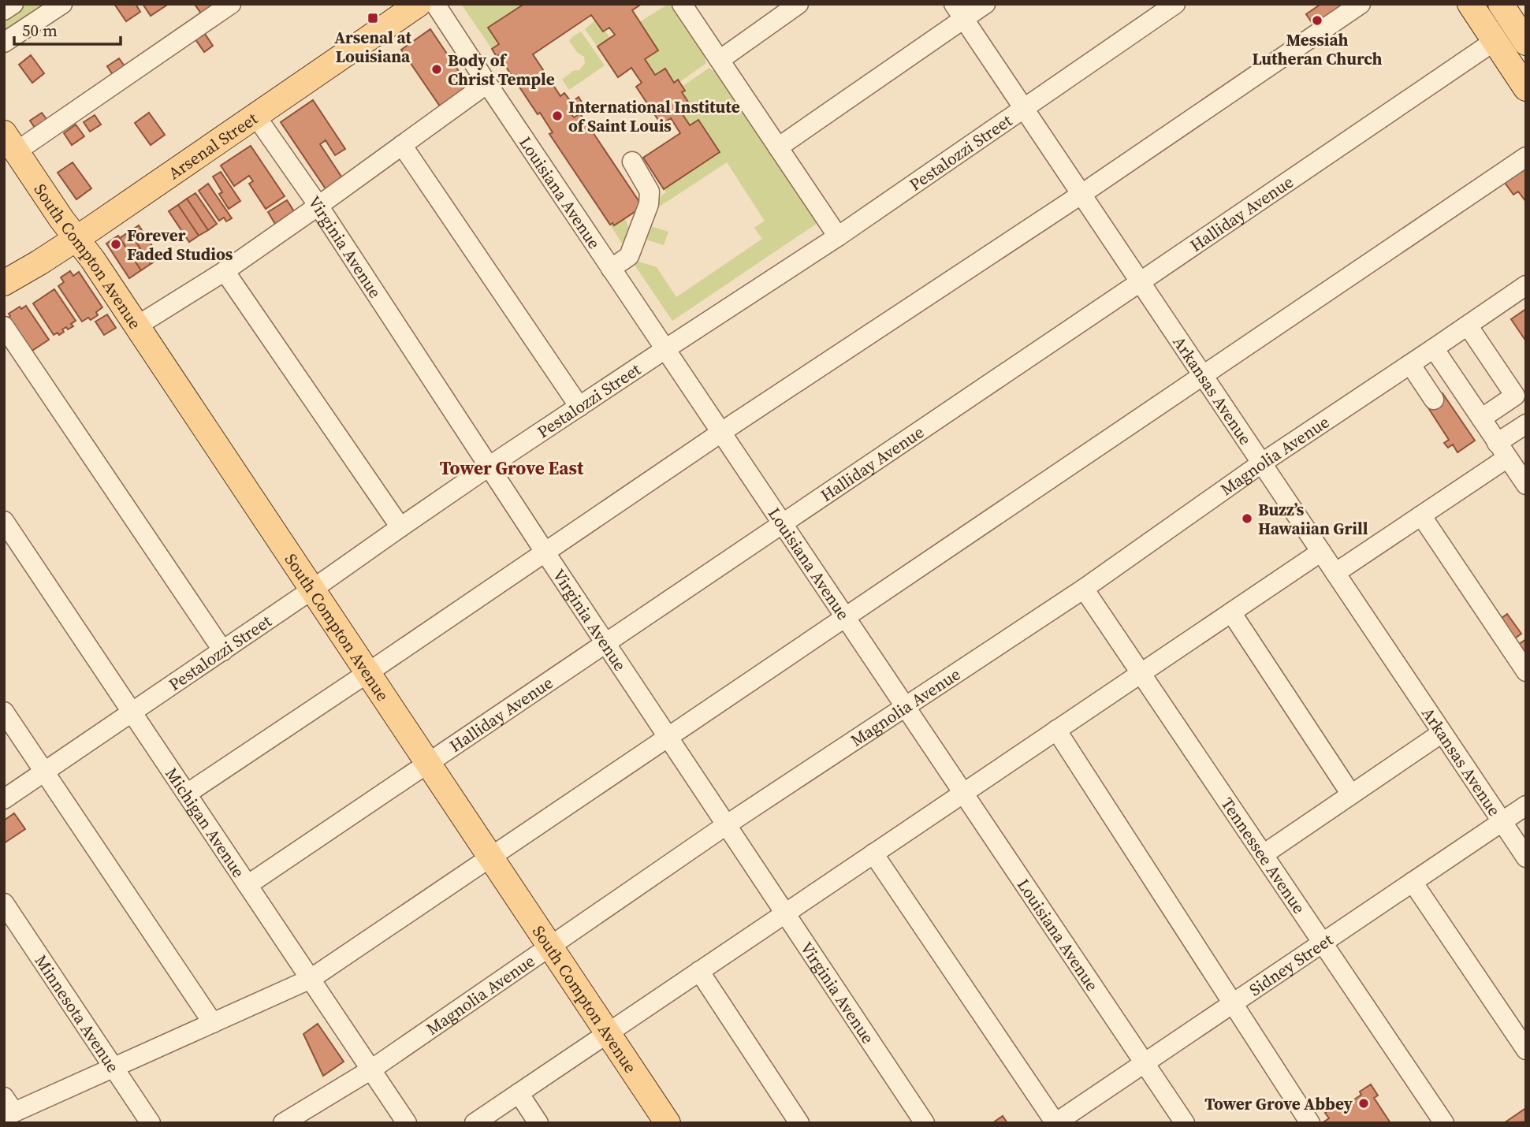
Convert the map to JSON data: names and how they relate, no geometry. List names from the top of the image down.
{
  "streets": {
    "main road": ["Arsenal Street", "South Compton Avenue"],
    "street": [
      "Pestalozzi Street",
      "Louisiana Avenue",
      "Halliday Avenue",
      "Virginia Avenue",
      "Arkansas Avenue",
      "Magnolia Avenue",
      "Michigan Avenue",
      "Tennessee Avenue",
      "Sidney Street",
      "Minnesota Avenue"
    ]
  },
  "crossings": [
    ["Arsenal Street", "Virginia Avenue"],
    ["Arsenal Street", "South Compton Avenue"],
    ["Pestalozzi Street", "Louisiana Avenue"],
    ["Pestalozzi Street", "Virginia Avenue"],
    ["Pestalozzi Street", "South Compton Avenue"],
    ["Pestalozzi Street", "Arkansas Avenue"],
    ["Pestalozzi Street", "Michigan Avenue"],
    ["Louisiana Avenue", "Halliday Avenue"],
    ["Louisiana Avenue", "Magnolia Avenue"],
    ["Louisiana Avenue", "Sidney Street"],
    ["Halliday Avenue", "Virginia Avenue"],
    ["Halliday Avenue", "South Compton Avenue"],
    ["Halliday Avenue", "Arkansas Avenue"],
    ["Halliday Avenue", "Michigan Avenue"],
    ["Virginia Avenue", "Magnolia Avenue"],
    ["South Compton Avenue", "Magnolia Avenue"],
    ["Arkansas Avenue", "Magnolia Avenue"],
    ["Arkansas Avenue", "Sidney Street"],
    ["Magnolia Avenue", "Michigan Avenue"],
    ["Magnolia Avenue", "Tennessee Avenue"],
    ["Tennessee Avenue", "Sidney Street"]
  ],
  "districts": ["Tower Grove East"],
  "places": {
    "transit": ["Arsenal at Louisiana"],
    "other": [
      "Messiah Lutheran Church",
      "Body of Christ Temple",
      "International Institute of Saint Louis",
      "Forever Faded Studios",
      "Buzz’s Hawaiian Grill",
      "Tower Grove Abbey"
    ]
  },
  "scale_bar": "50 m"
}
